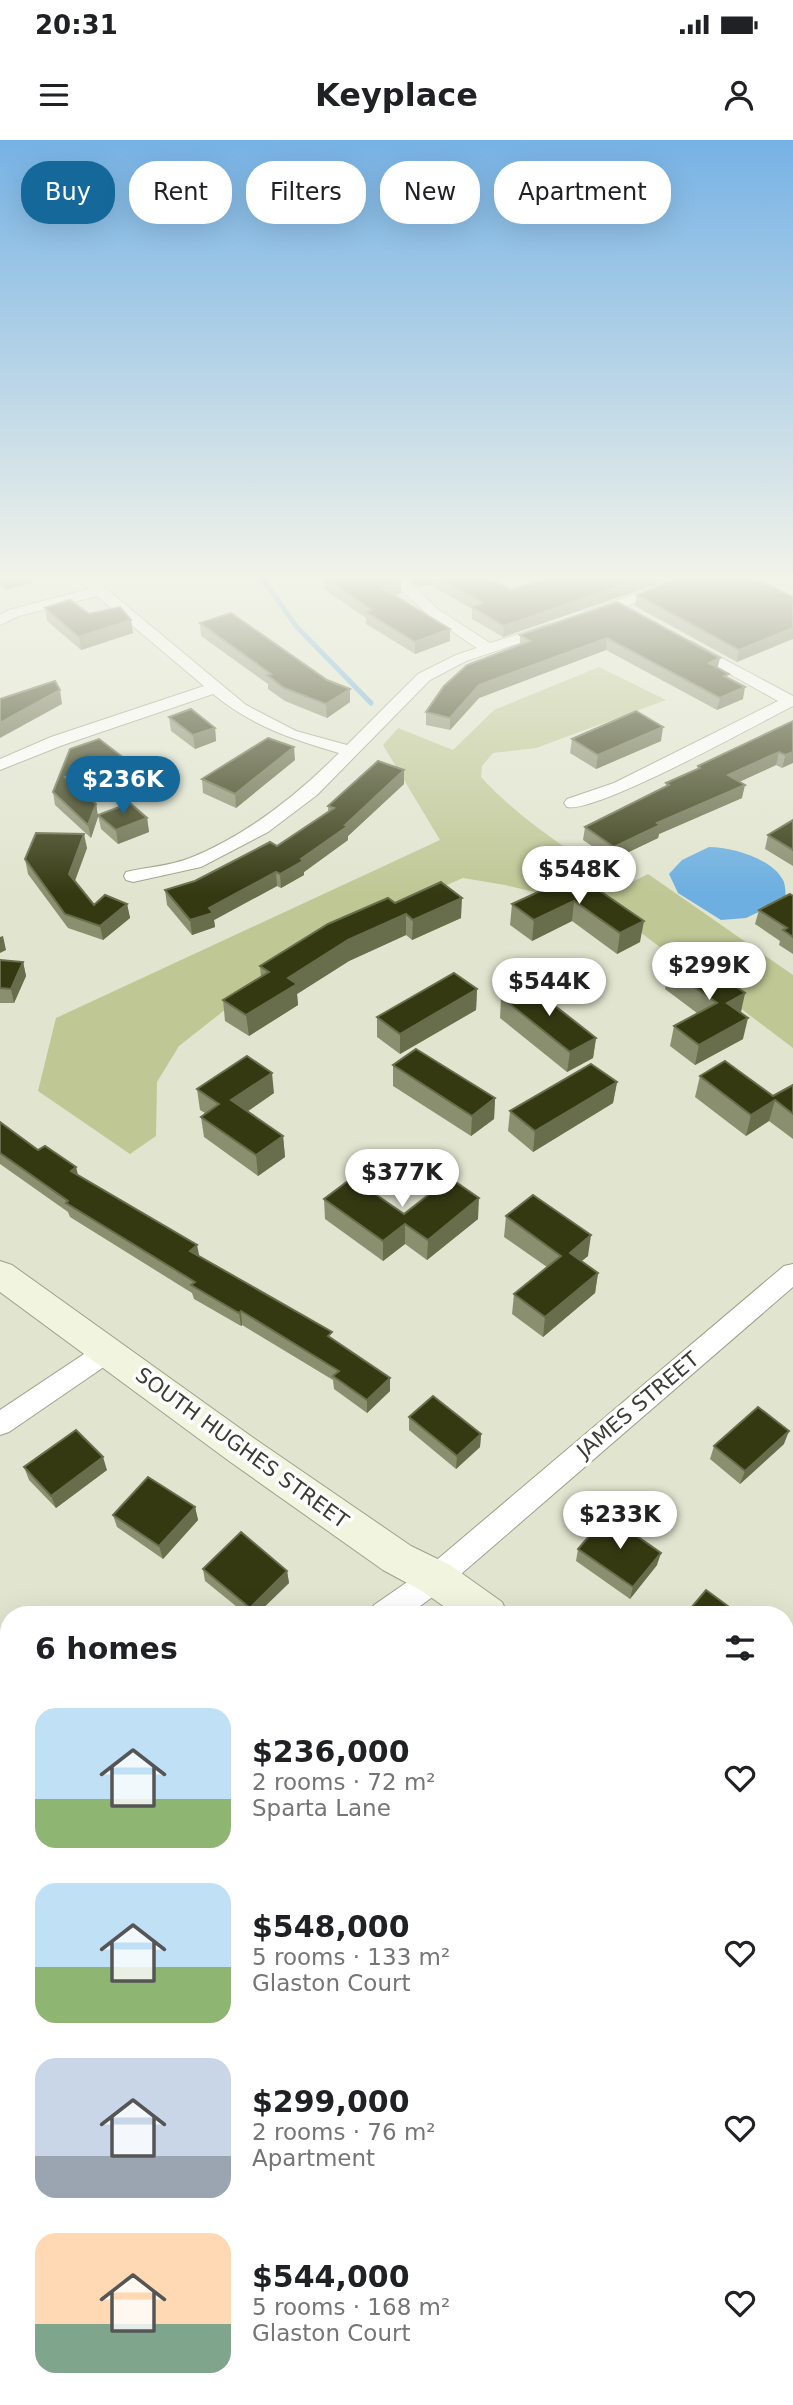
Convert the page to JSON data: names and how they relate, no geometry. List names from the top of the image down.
{
  "streets": {
    "street": ["JAMES STREET", "SOUTH HUGHES STREET"]
  },
  "crossings": [
    ["JAMES STREET", "SOUTH HUGHES STREET"]
  ],
  "page": {
    "status": "20:31",
    "header": "Keyplace",
    "chip": [
      "Buy",
      "Rent",
      "Filters",
      "New",
      "Apartment"
    ],
    "price": [
      "$236K",
      "$548K",
      "$299K",
      "$544K",
      "$377K",
      "$233K"
    ],
    "heading": "6 homes",
    "list": [
      {
        "name": "$236,000",
        "note": "2 rooms · 72 m² · Sparta Lane"
      },
      {
        "name": "$548,000",
        "note": "5 rooms · 133 m² · Glaston Court"
      },
      {
        "name": "$299,000",
        "note": "2 rooms · 76 m² · Apartment"
      },
      {
        "name": "$544,000",
        "note": "5 rooms · 168 m² · Glaston Court"
      }
    ]
  }
}
